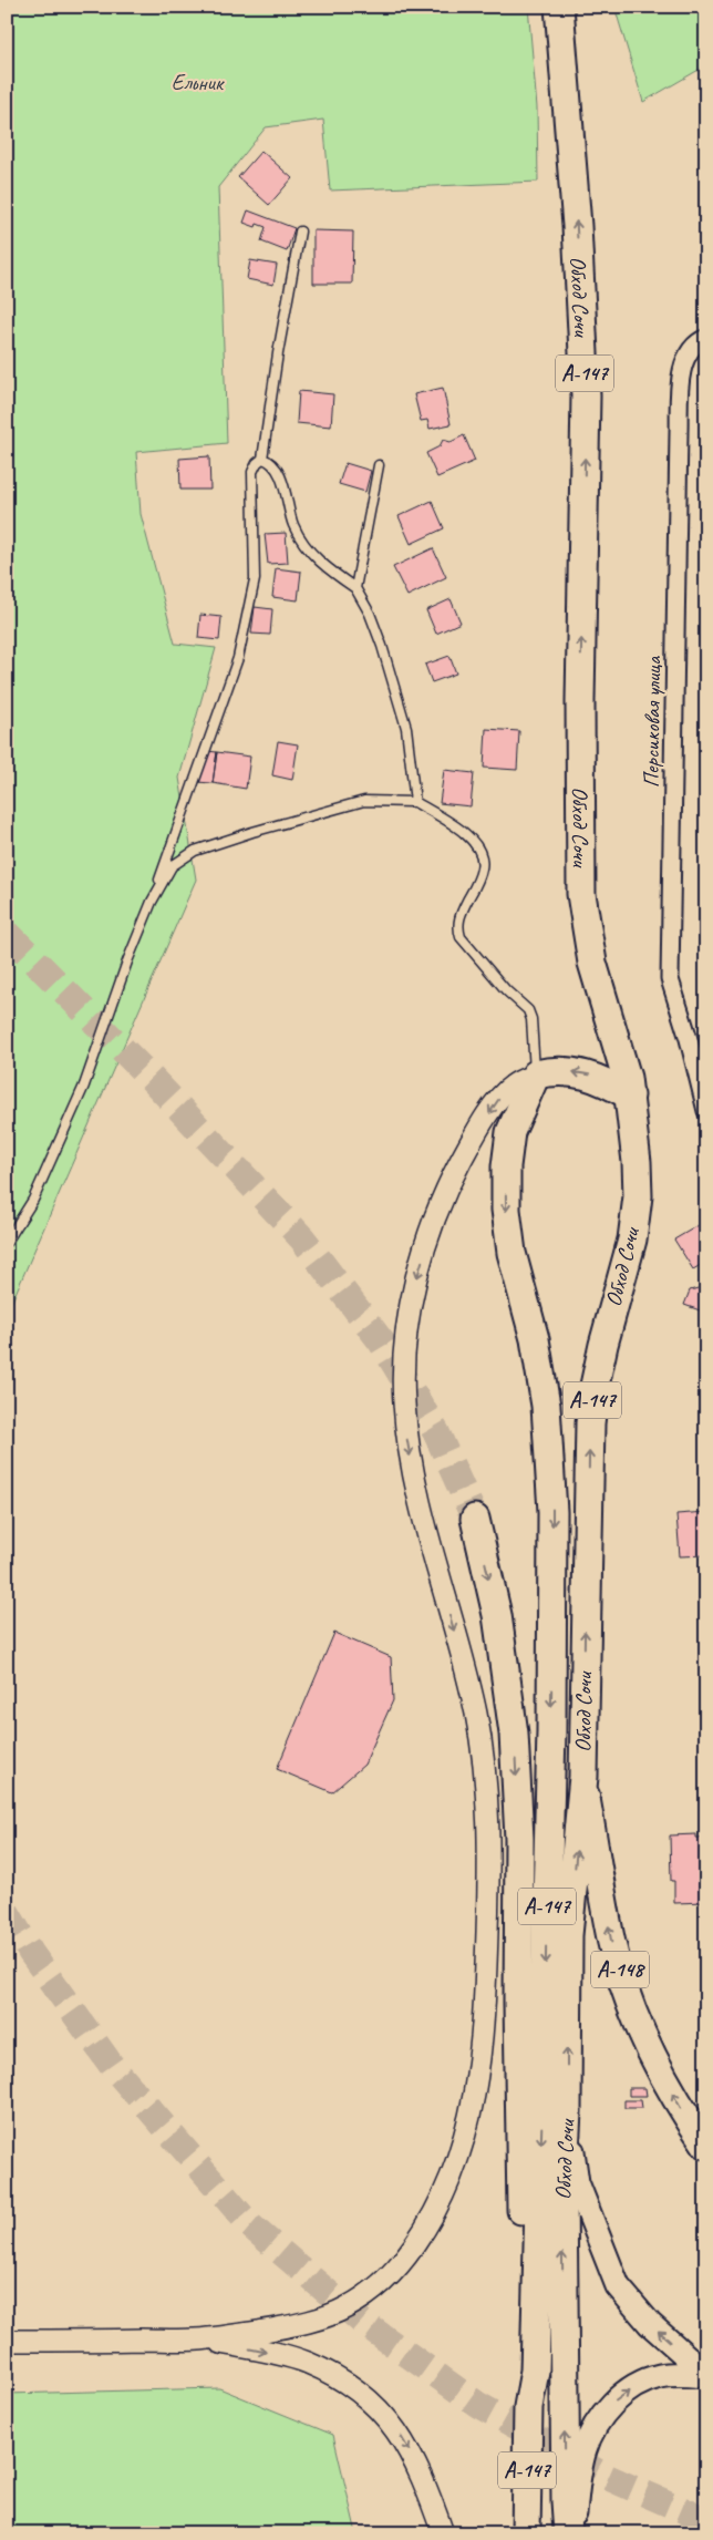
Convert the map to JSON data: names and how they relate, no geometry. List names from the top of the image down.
{
  "streets": {
    "highway": ["Обход Сочи", "А-147"],
    "main road": ["А-148"],
    "street": ["Персиковая улица"]
  },
  "crossings": [
    ["Обход Сочи", "А-147"],
    ["Обход Сочи", "А-148"]
  ],
  "parks": ["Ельник"]
}
